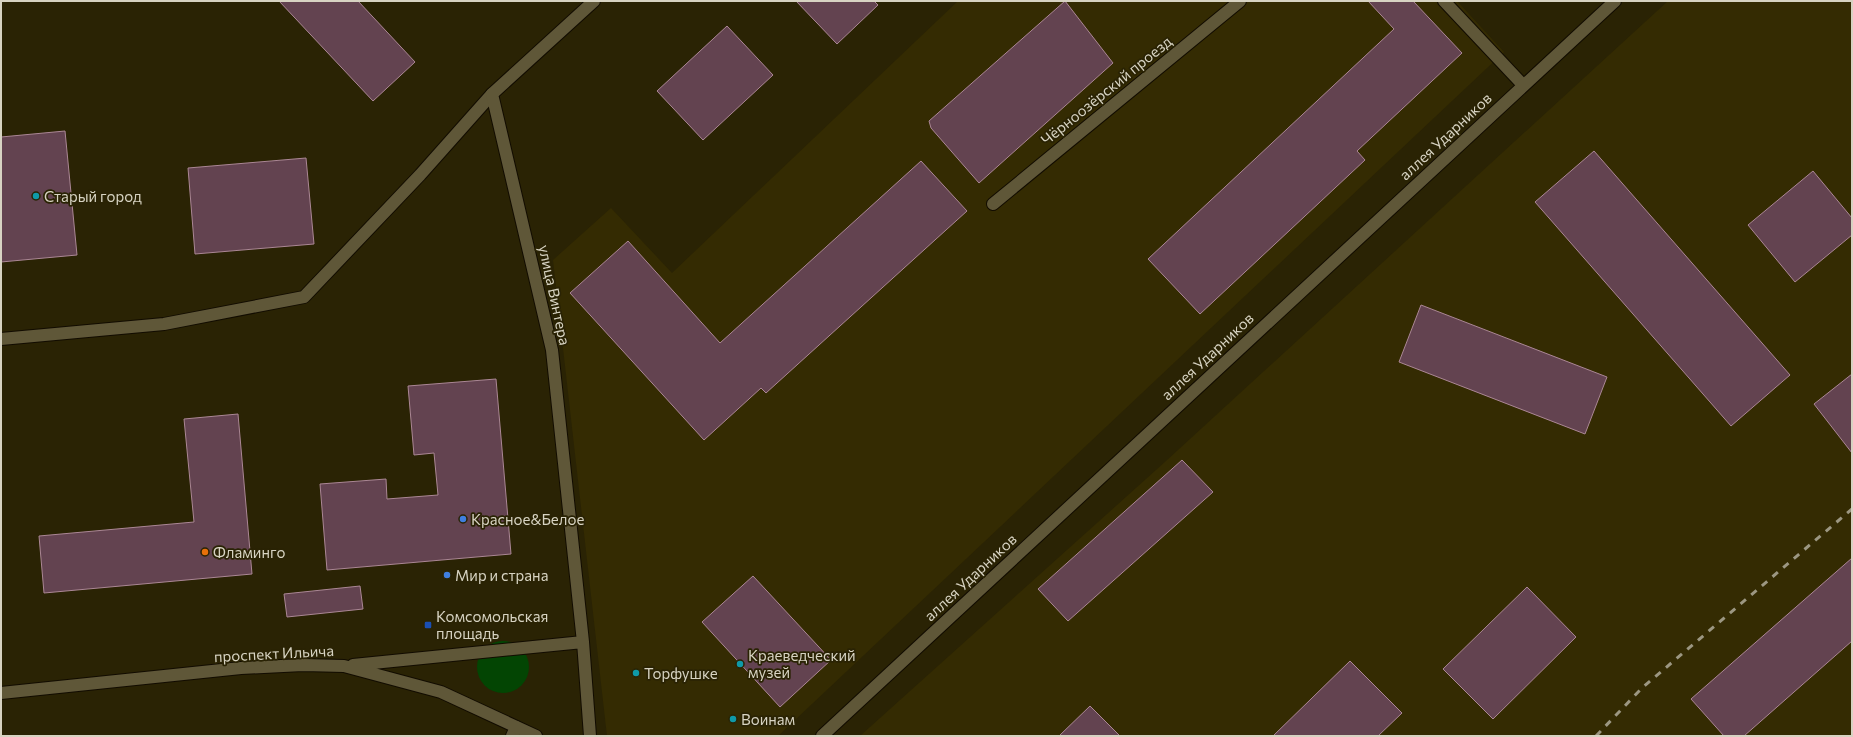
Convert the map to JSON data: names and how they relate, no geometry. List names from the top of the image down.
{
  "streets": {
    "street": [
      "Чёрноозёрский проезд",
      "аллея Ударников",
      "улица Винтера",
      "проспект Ильича"
    ]
  },
  "places": {
    "other": [
      "Старый город",
      "Красное&Белое",
      "Фламинго",
      "Мир и страна",
      "Краеведческий музей",
      "Торфушке",
      "Воинам"
    ],
    "transit": ["Комсомольская площадь"]
  }
}
